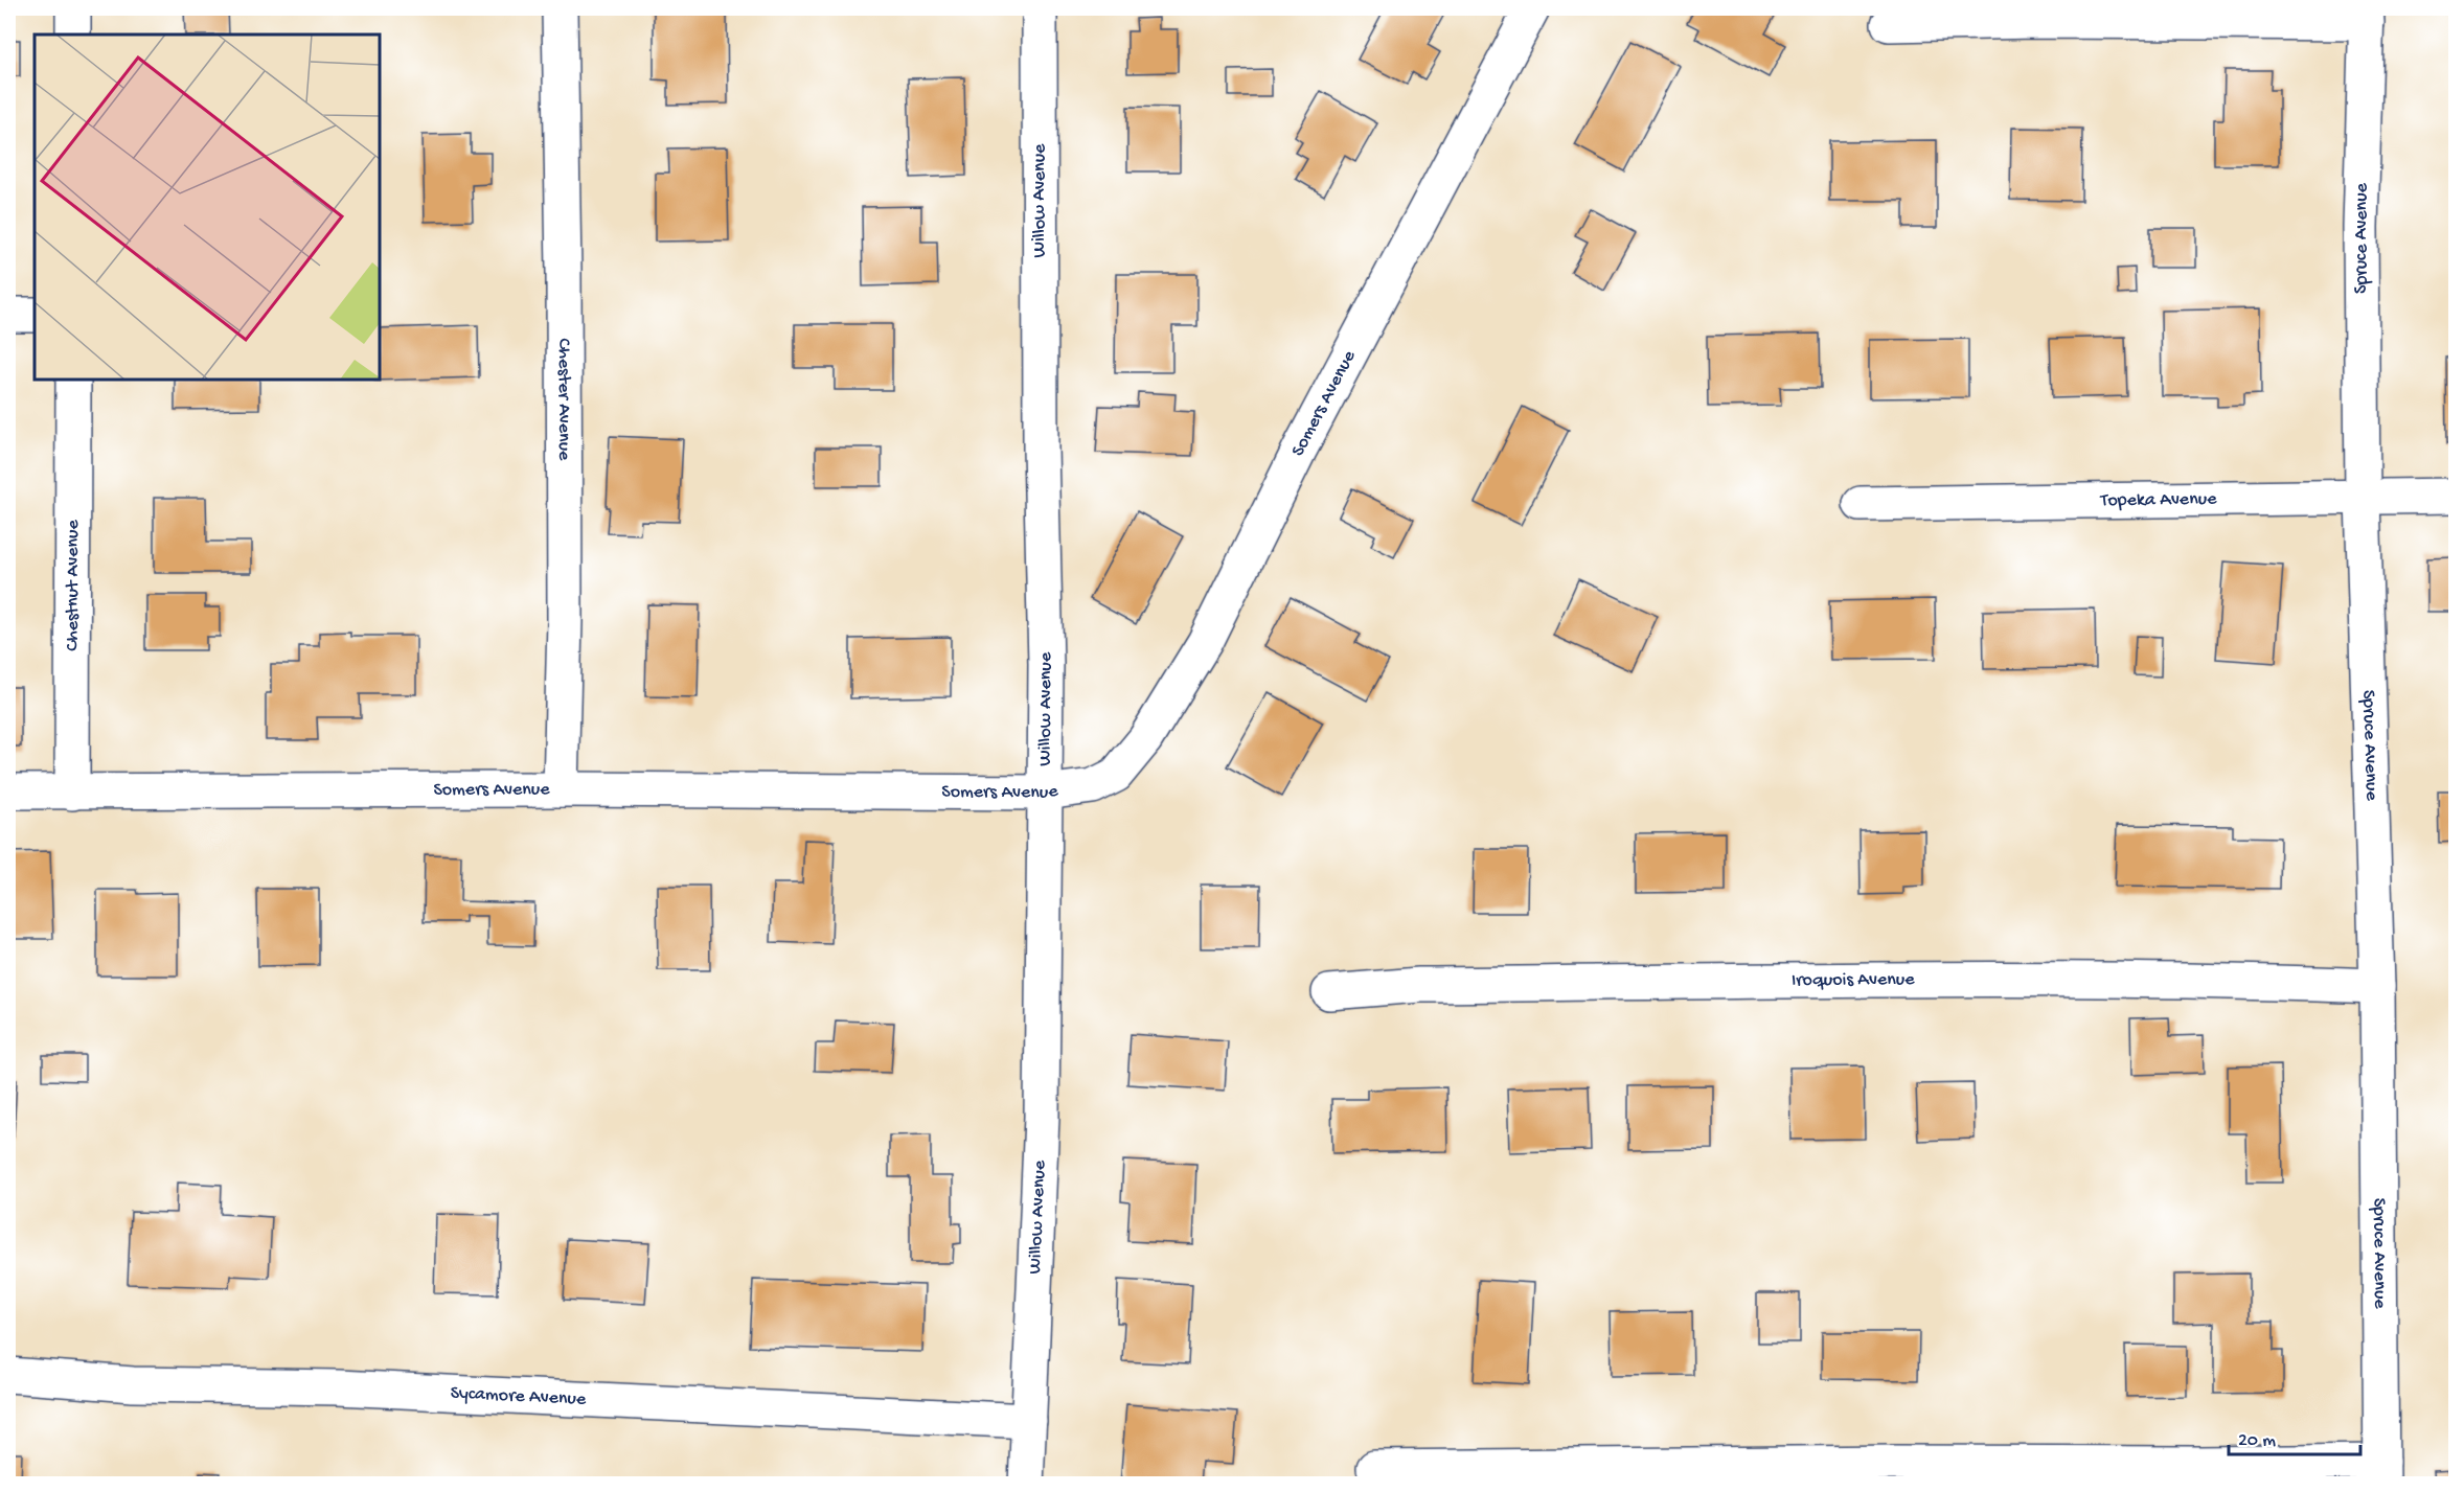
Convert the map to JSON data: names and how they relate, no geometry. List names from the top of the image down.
{
  "streets": {
    "street": [
      "Willow Avenue",
      "Spruce Avenue",
      "Chester Avenue",
      "Somers Avenue",
      "Topeka Avenue",
      "Chestnut Avenue",
      "Iroquois Avenue",
      "Sycamore Avenue"
    ]
  },
  "crossings": [
    ["Willow Avenue", "Somers Avenue"],
    ["Willow Avenue", "Sycamore Avenue"],
    ["Spruce Avenue", "Topeka Avenue"],
    ["Spruce Avenue", "Iroquois Avenue"],
    ["Chester Avenue", "Somers Avenue"],
    ["Somers Avenue", "Chestnut Avenue"]
  ],
  "scale_bar": "20 m"
}
